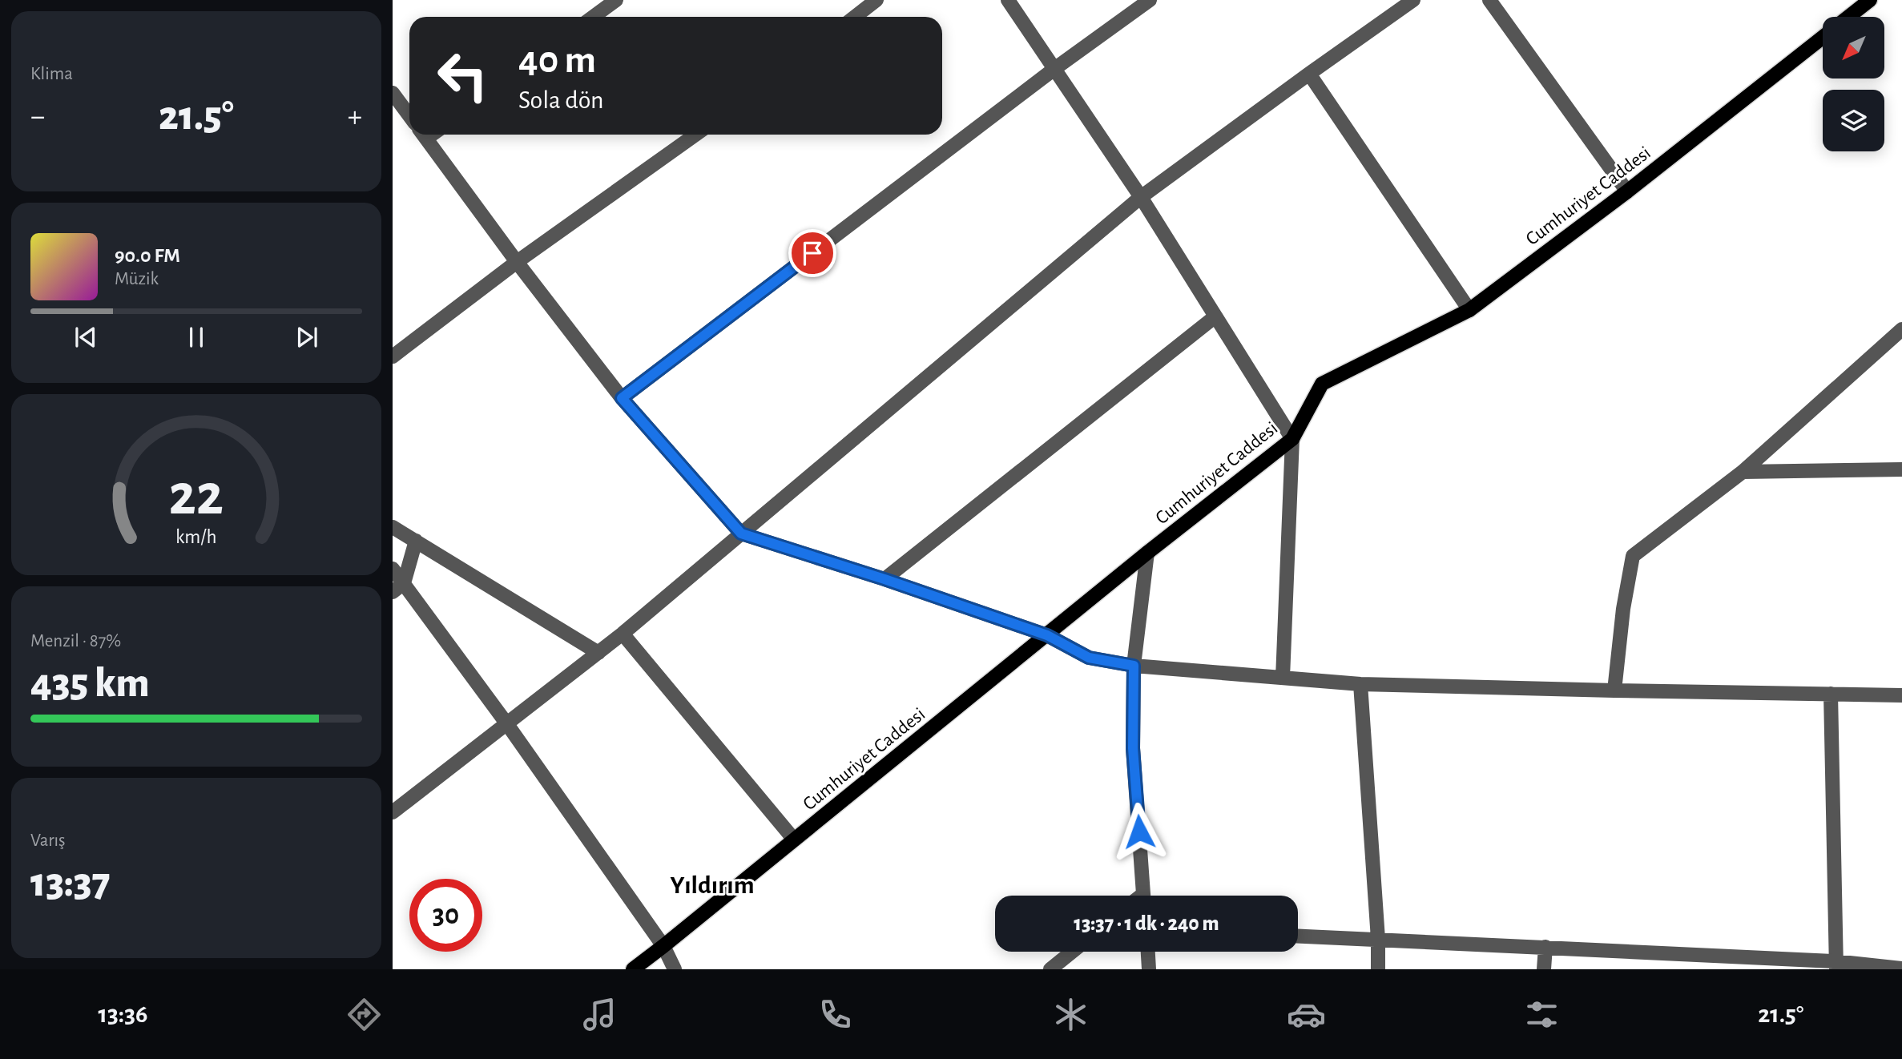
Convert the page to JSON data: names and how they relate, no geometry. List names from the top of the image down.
{
  "streets": {
    "main road": ["Cumhuriyet Caddesi"]
  },
  "districts": ["Yıldırım"],
  "north": "bottom left",
  "page": {
    "tile": [
      "Klima",
      ["Menzil · 87%", "435 km"],
      ["Varış", "13:37"]
    ],
    "turn": ["40 m", "Sola dön"],
    "heat": ["−", "21.5°", "+"],
    "song": ["90.0 FM", "Müzik"],
    "limit": "30",
    "trip": "13:37 · 1 dk · 240 m",
    "tabs": ["13:36", "21.5°"],
    "gauge": ["22", "km/h"]
  }
}
